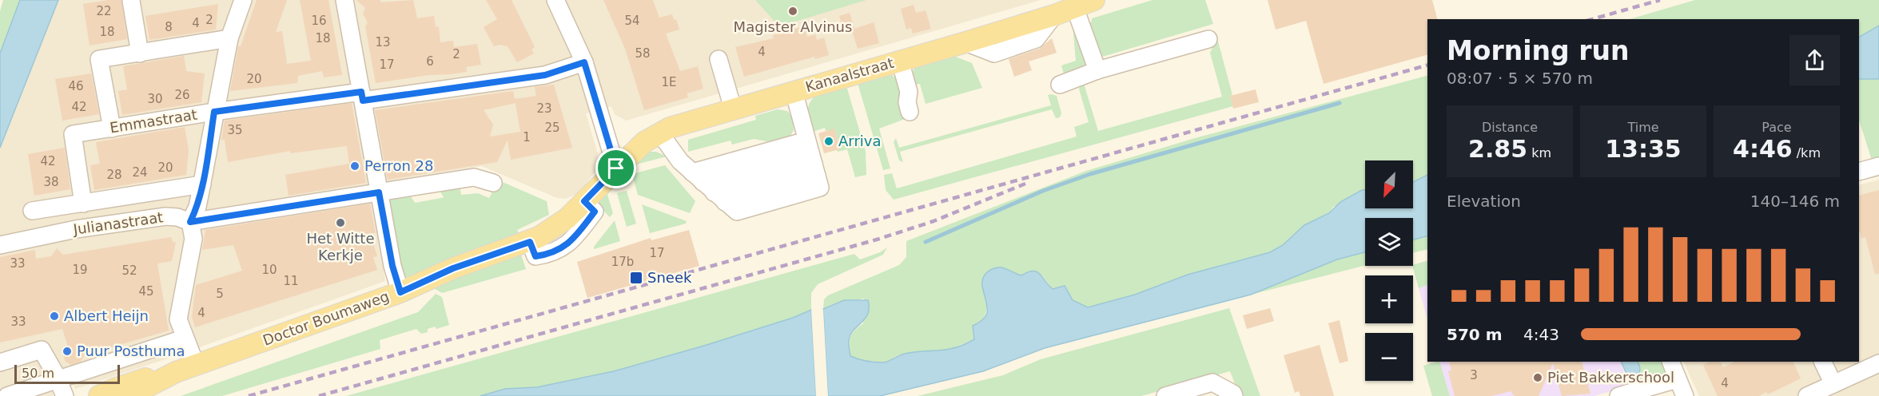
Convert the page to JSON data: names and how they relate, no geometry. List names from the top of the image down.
{
  "streets": {
    "main road": ["Kanaalstraat", "Doctor Boumaweg"],
    "street": ["Emmastraat", "Julianastraat"]
  },
  "crossings": [
    ["Kanaalstraat", "Doctor Boumaweg"],
    ["Emmastraat", "Julianastraat"]
  ],
  "places": {
    "other": [
      "Magister Alvinus",
      "Arriva",
      "Perron 28",
      "Het Witte Kerkje",
      "Albert Heijn",
      "Puur Posthuma",
      "Piet Bakkerschool"
    ],
    "transit": ["Sneek"]
  },
  "house_numbers": [
    "22",
    "2",
    "16",
    "54",
    "4",
    "8",
    "18",
    "18",
    "13",
    "4",
    "58",
    "2",
    "6",
    "17",
    "20",
    "1E",
    "46",
    "26",
    "30",
    "42",
    "23",
    "25",
    "35",
    "1",
    "42",
    "20",
    "24",
    "28",
    "38",
    "17",
    "17b",
    "33",
    "19",
    "10",
    "52",
    "11",
    "45",
    "5",
    "4",
    "33",
    "3",
    "4"
  ],
  "scale_bar": "50 m",
  "north": "bottom left",
  "page": {
    "heading": ["Morning run", "08:07 · 5 × 570 m"],
    "stats": [
      ["Distance", "2.85 km"],
      ["Time", "13:35"],
      ["Pace", "4:46 /km"]
    ],
    "map_buttons": ["+", "−"],
    "chart": ["Elevation", "140–146 m"],
    "list": [
      {
        "name": "570 m",
        "note": "4:43"
      }
    ],
    "scale": "50 m"
  }
}
